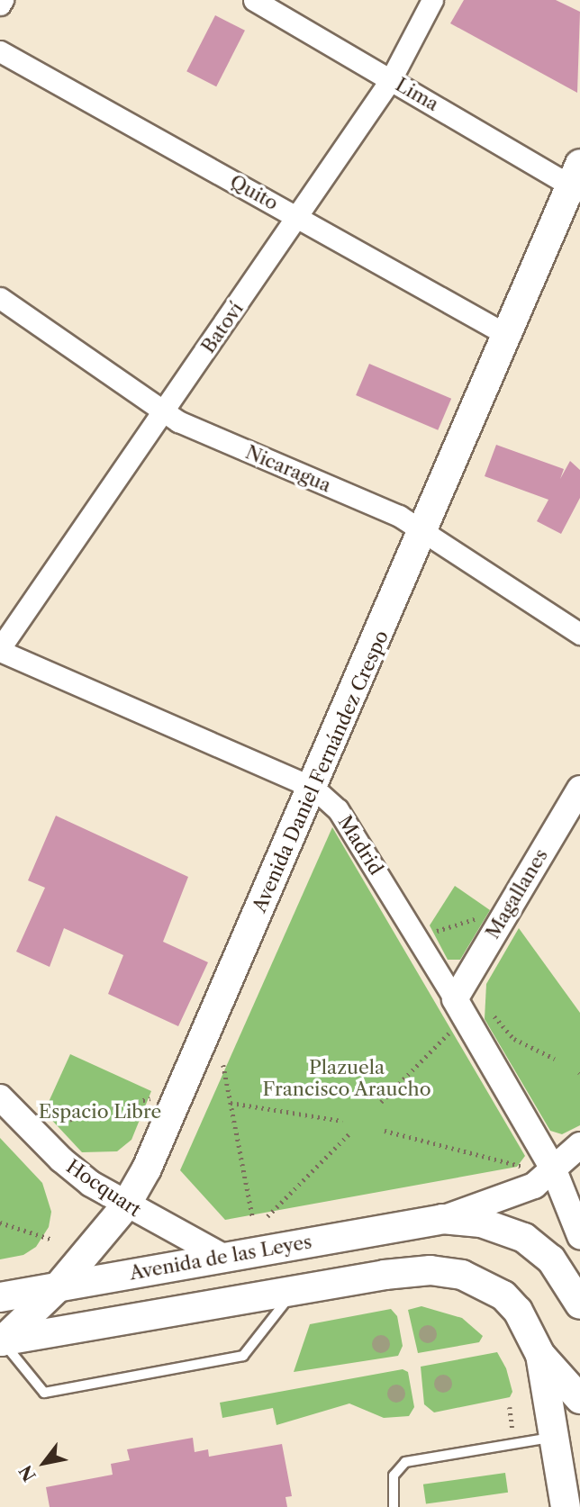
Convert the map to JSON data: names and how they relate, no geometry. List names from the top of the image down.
{
  "streets": {
    "main road": ["Avenida Daniel Fernández Crespo", "Avenida de las Leyes"],
    "street": [
      "Lima",
      "Quito",
      "Batoví",
      "Nicaragua",
      "Madrid",
      "Magallanes",
      "Hocquart"
    ]
  },
  "crossings": [
    ["Lima", "Batoví"],
    ["Lima", "Avenida Daniel Fernández Crespo"],
    ["Quito", "Batoví"],
    ["Quito", "Avenida Daniel Fernández Crespo"],
    ["Batoví", "Nicaragua"],
    ["Batoví", "Madrid"],
    ["Nicaragua", "Avenida Daniel Fernández Crespo"],
    ["Avenida Daniel Fernández Crespo", "Madrid"],
    ["Avenida Daniel Fernández Crespo", "Hocquart"],
    ["Avenida Daniel Fernández Crespo", "Avenida de las Leyes"],
    ["Madrid", "Magallanes"],
    ["Madrid", "Avenida de las Leyes"],
    ["Hocquart", "Avenida de las Leyes"]
  ],
  "parks": ["Plazuela Francisco Araucho", "Espacio Libre"],
  "north": "bottom left"
}
